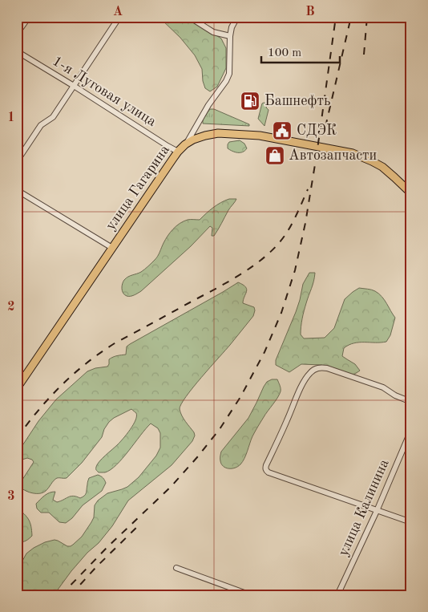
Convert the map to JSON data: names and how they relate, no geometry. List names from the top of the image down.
{
  "streets": {
    "main road": ["улица Гагарина"],
    "street": ["1-я Луговая улица", "улица Калинина"]
  },
  "crossings": [
    ["1-я Луговая улица", "улица Гагарина"]
  ],
  "places": {
    "fuel station": ["Башнефть"],
    "public building": ["СДЭК"],
    "shop": ["Автозапчасти"]
  },
  "scale_bar": "100 m",
  "grid": {
    "columns": ["A", "B"],
    "rows": ["1", "2", "3"]
  }
}
